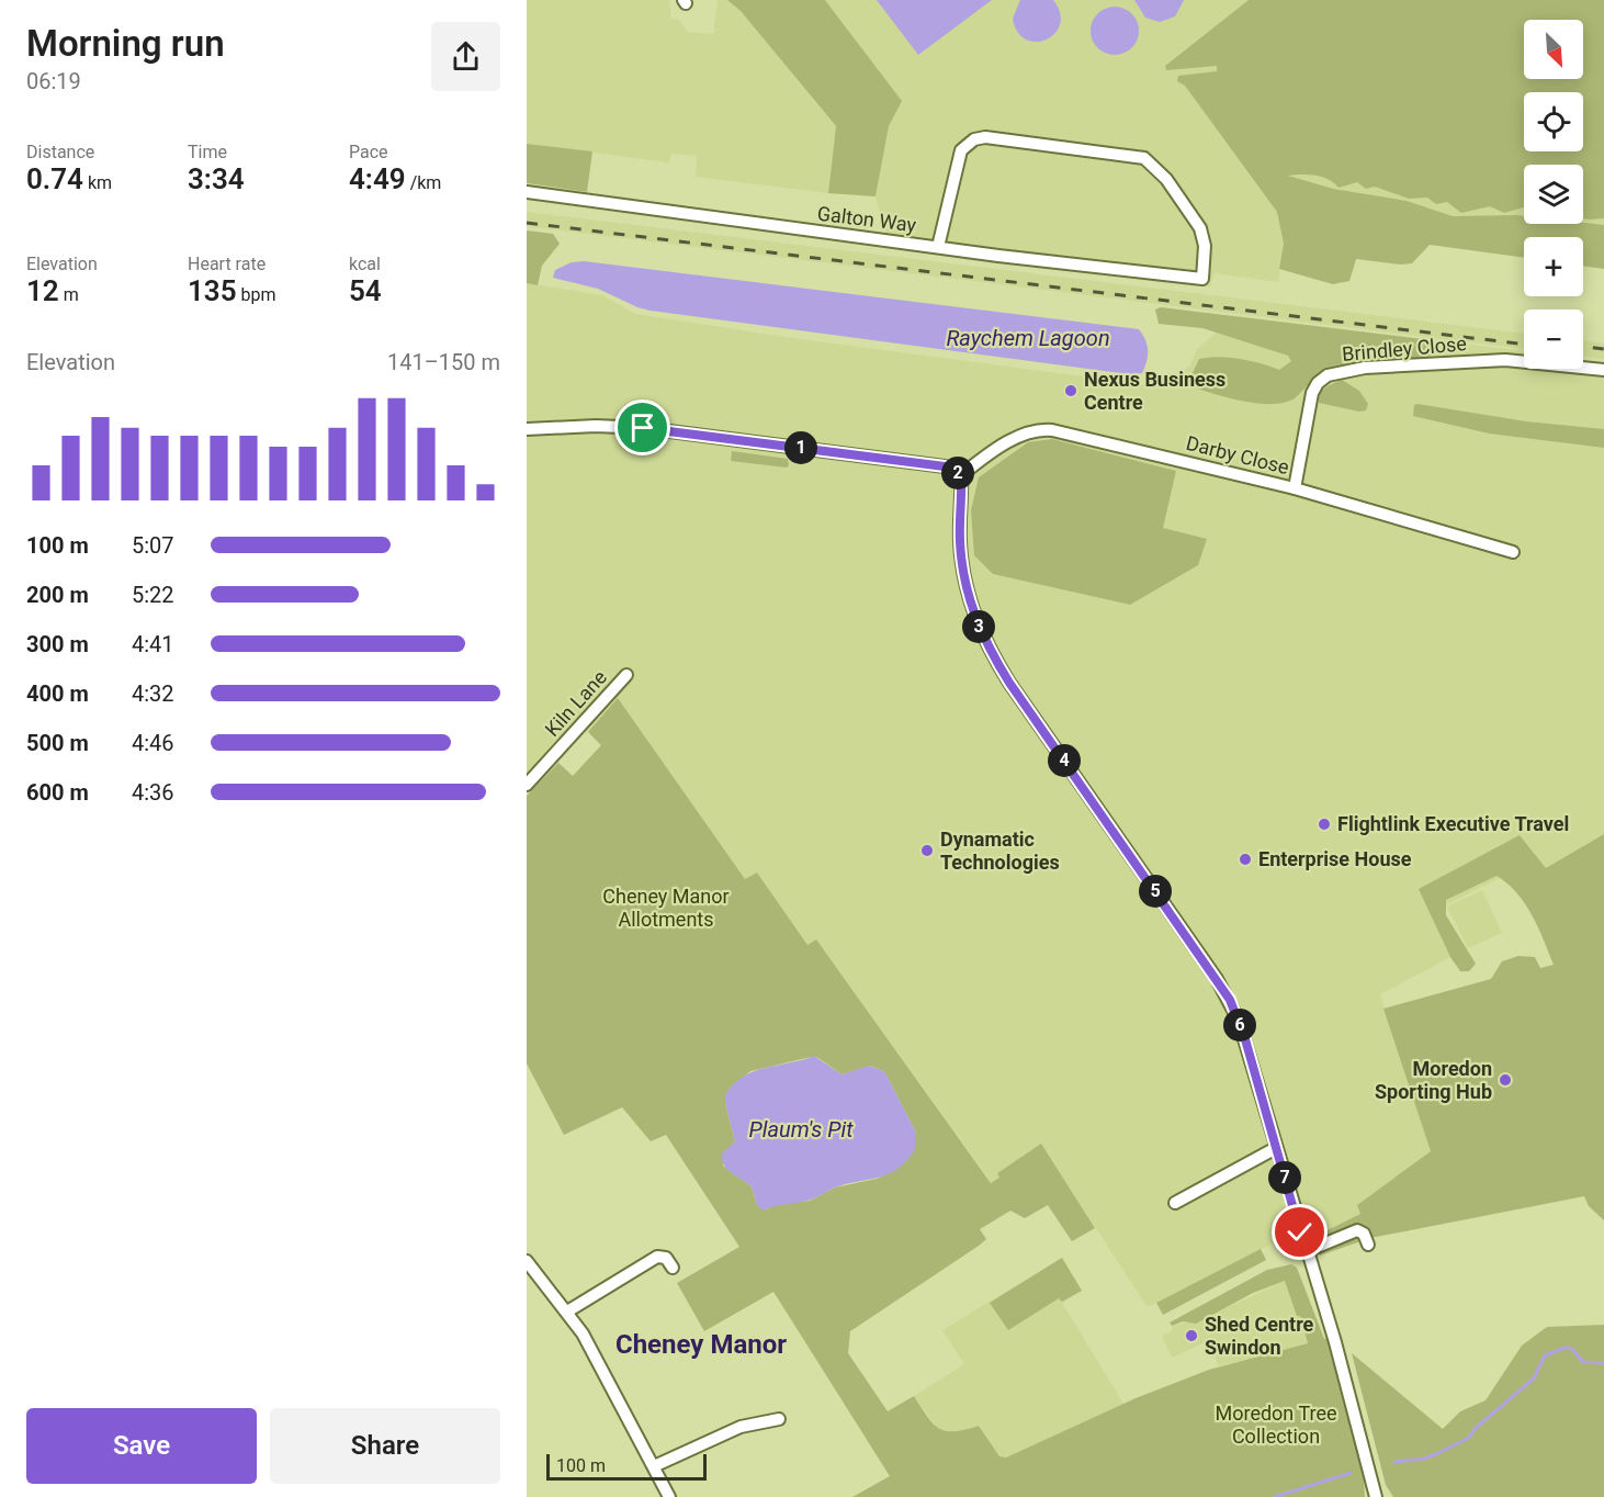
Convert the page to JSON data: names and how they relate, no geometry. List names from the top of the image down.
{
  "streets": {
    "street": [
      "Galton Way",
      "Brindley Close",
      "Darby Close",
      "Kiln Lane"
    ]
  },
  "crossings": [
    ["Brindley Close", "Darby Close"]
  ],
  "districts": ["Cheney Manor"],
  "water": ["Raychem Lagoon", "Plaum's Pit"],
  "parks": ["Cheney Manor Allotments", "Moredon Tree Collection"],
  "places": [
    "Nexus Business Centre",
    "Flightlink Executive Travel",
    "Dynamatic Technologies",
    "Enterprise House",
    "Moredon Sporting Hub",
    "Shed Centre Swindon"
  ],
  "scale_bar": "100 m",
  "north": "bottom right",
  "page": {
    "heading": ["Morning run", "06:19"],
    "map_buttons": ["+", "−"],
    "stats": [
      ["Distance", "0.74 km"],
      ["Time", "3:34"],
      ["Pace", "4:49 /km"],
      ["Elevation", "12 m"],
      ["Heart rate", "135 bpm"],
      ["kcal", "54"]
    ],
    "chart": ["Elevation", "141–150 m"],
    "pins": [
      "1",
      "2",
      "3",
      "4",
      "5",
      "6",
      "7"
    ],
    "list": [
      {
        "name": "100 m",
        "note": "5:07"
      },
      {
        "name": "200 m",
        "note": "5:22"
      },
      {
        "name": "300 m",
        "note": "4:41"
      },
      {
        "name": "400 m",
        "note": "4:32"
      },
      {
        "name": "500 m",
        "note": "4:46"
      },
      {
        "name": "600 m",
        "note": "4:36"
      }
    ],
    "buttons": ["Save", "Share"],
    "scale": "100 m"
  }
}
